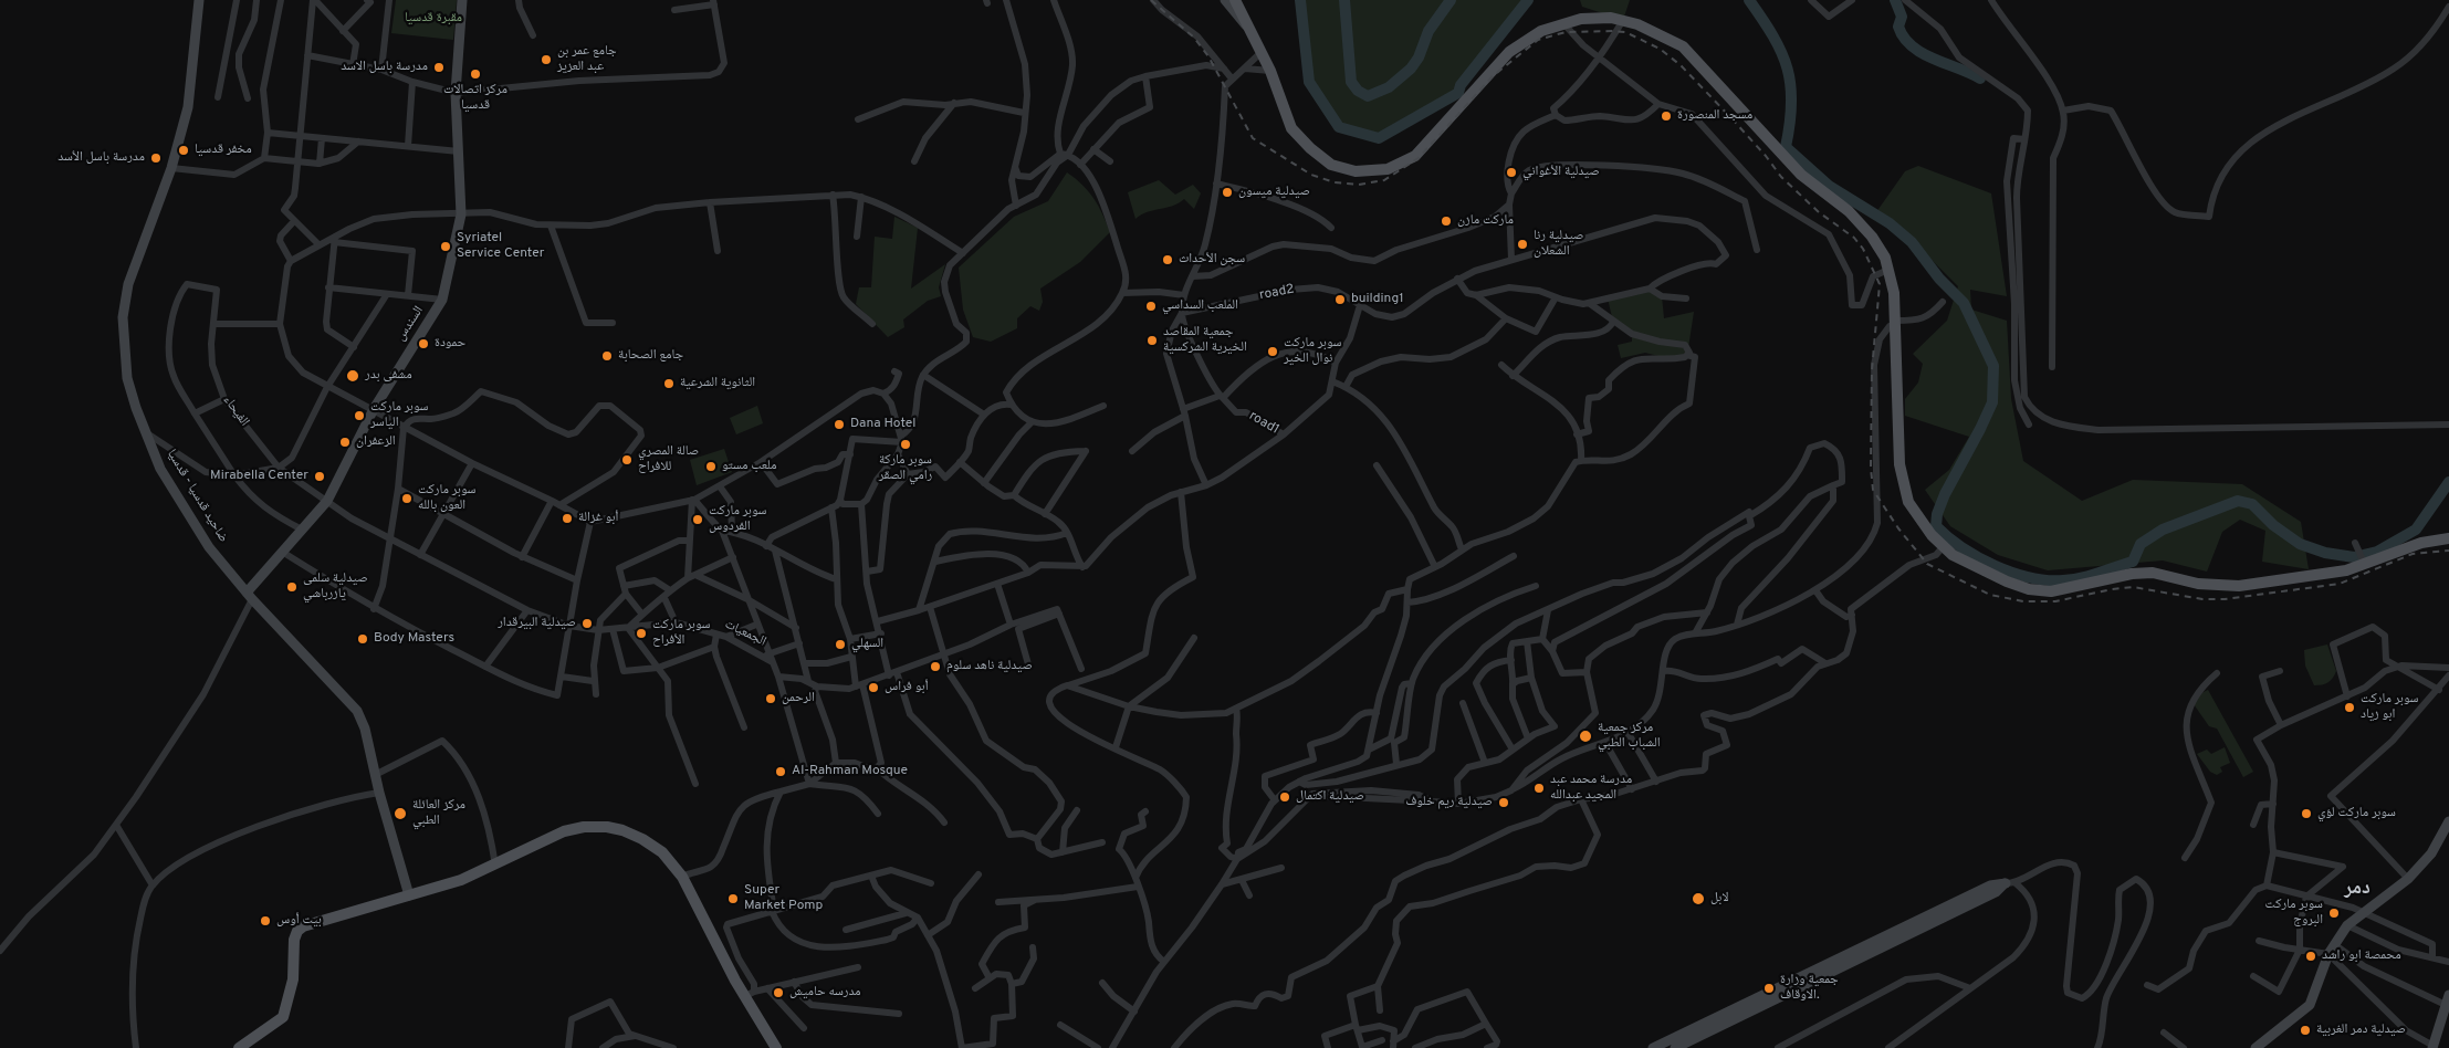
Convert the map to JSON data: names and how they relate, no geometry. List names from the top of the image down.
{
  "streets": {
    "main road": ["السندس", "ضاحيد قدسيا - قدسيا"],
    "street": [
      "road2",
      "الفيحاء",
      "road1",
      "الجمعيات"
    ]
  },
  "crossings": [
    ["road2", "road1"]
  ],
  "districts": ["دمر"],
  "parks": ["مقبرة قدسيا"],
  "places": [
    "جامع عمر بن عبد العزيز",
    "مدرسة باسل الاسد",
    "مركز اتصالات قدسيا",
    "مسجد المنصورة",
    "مخفر قدسيا",
    "مدرسة باسل الأسد",
    "صيدلية الأغواني",
    "صيدلية ميسون",
    "ماركت مازن",
    "صيدلية رنا الشعلان",
    "Syriatel Service Center",
    "سجن الأحداث",
    "building1",
    "الملعب السداسي",
    "جمعية المقاصد الخيرية الشركسية",
    "حمودة",
    "سوبر ماركت نوال الخير",
    "جامع الصحابة",
    "مشفى بدر",
    "الثانوية الشرعية",
    "سوبر ماركت الياسر",
    "Dana Hotel",
    "الزعفران",
    "سوبر ماركة رامي الصقر",
    "صالة المصري للافراح",
    "ملعب مستو",
    "Mirabella Center",
    "سوبر ماركت العون بالله",
    "أبو غزالة",
    "سوبر ماركت الفردوس",
    "صيدلية سلمى يازرباشي",
    "صيدلية البيرقدار",
    "سوبر ماركت الأفراح",
    "Body Masters",
    "السهلي",
    "صيدلية ناهد سلوم",
    "أبو فراس",
    "الرحمن",
    "سوبر ماركت ابو زياد",
    "مركز جمعية الشباب الطبي",
    "Al-Rahman Mosque",
    "مدرسة محمد عبد المجيد عبدالله",
    "صيدلية اكتمال",
    "صيدلية ريم خلوف",
    "مركز العائلة الطبي",
    "سوبر ماركت لؤي",
    "Super Market Pomp",
    "لابل",
    "سوبر ماركت البروج",
    "بيت أوس",
    "محمصة ابو راشد",
    "جمعية وزارة الاوقاف.",
    "مدرسه حاميش",
    "صيدلية دمر الغربية"
  ]
}
